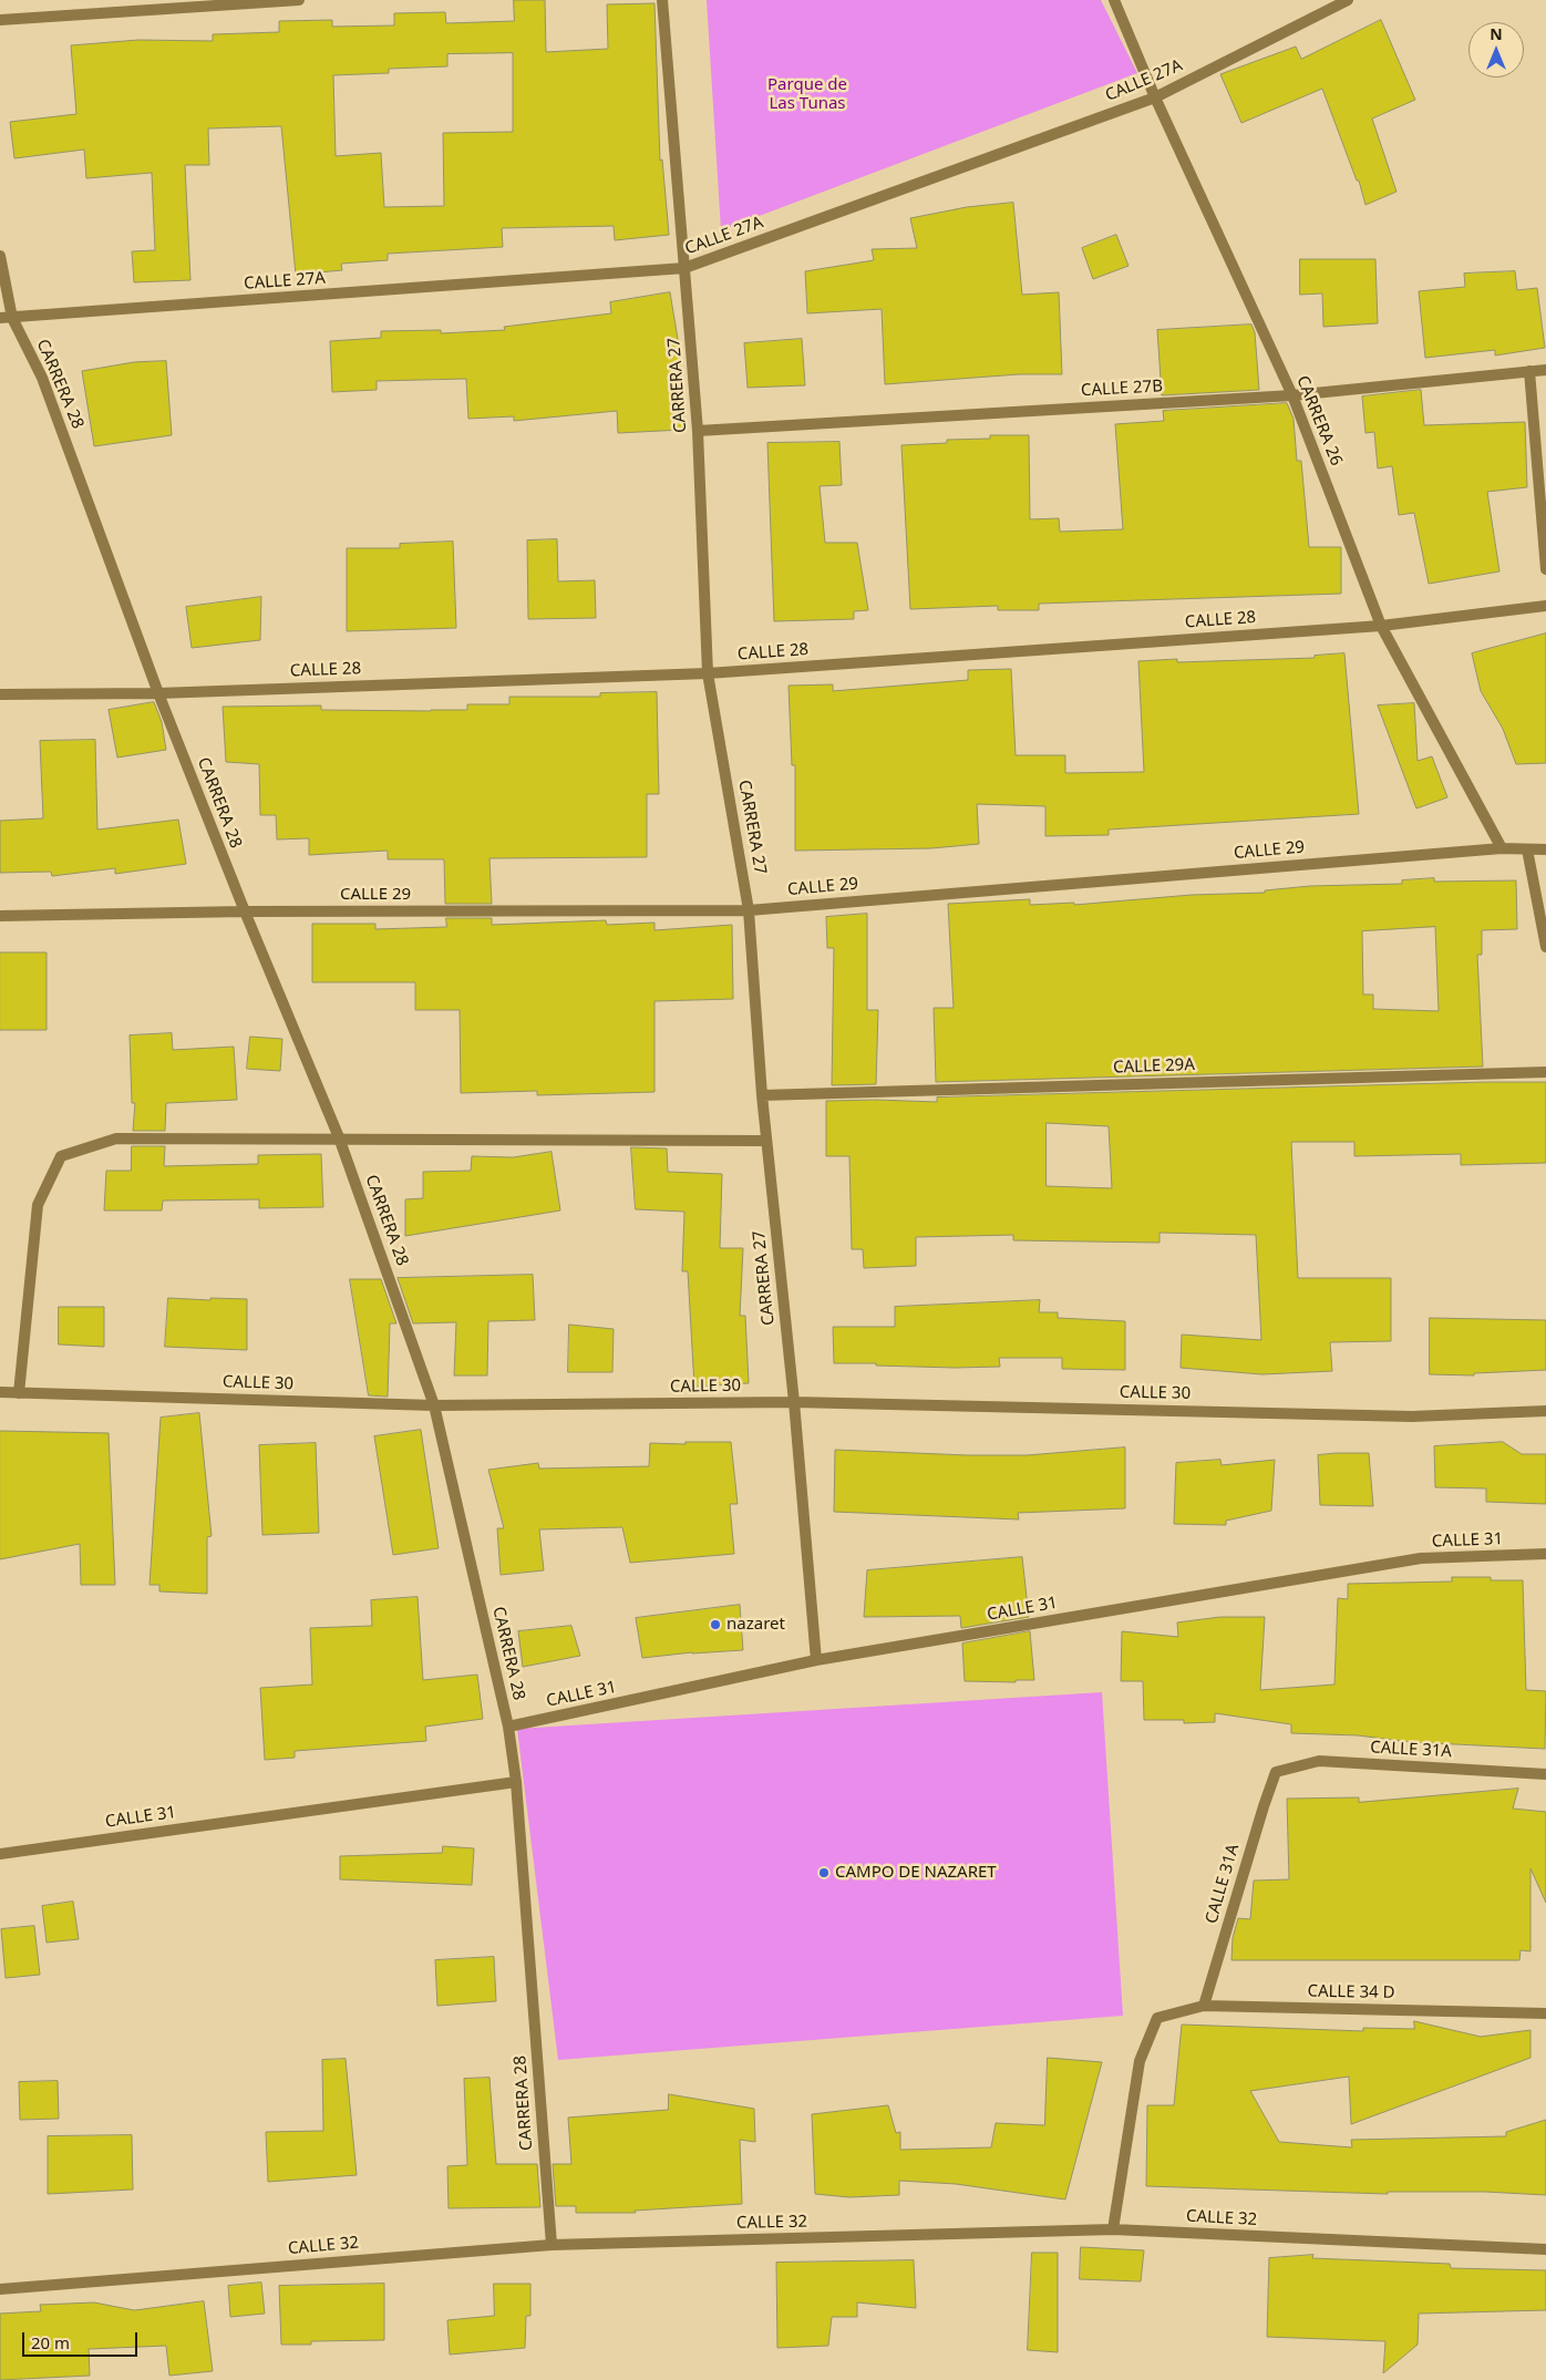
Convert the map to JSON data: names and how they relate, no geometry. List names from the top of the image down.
{
  "streets": {
    "street": [
      "CALLE 27A",
      "CARRERA 28",
      "CARRERA 27",
      "CALLE 27B",
      "CARRERA 26",
      "CALLE 28",
      "CALLE 29",
      "CALLE 29A",
      "CALLE 30",
      "CALLE 31",
      "CALLE 31A",
      "CALLE 34 D",
      "CALLE 32"
    ]
  },
  "crossings": [
    ["CALLE 27A", "CARRERA 28"],
    ["CALLE 27A", "CARRERA 27"],
    ["CALLE 27A", "CARRERA 26"],
    ["CARRERA 28", "CALLE 28"],
    ["CARRERA 28", "CALLE 29"],
    ["CARRERA 28", "CALLE 30"],
    ["CARRERA 28", "CALLE 31"],
    ["CARRERA 28", "CALLE 32"],
    ["CARRERA 27", "CALLE 27B"],
    ["CARRERA 27", "CALLE 28"],
    ["CARRERA 27", "CALLE 29"],
    ["CARRERA 27", "CALLE 29A"],
    ["CARRERA 27", "CALLE 30"],
    ["CARRERA 27", "CALLE 31"],
    ["CALLE 27B", "CARRERA 26"],
    ["CARRERA 26", "CALLE 28"],
    ["CARRERA 26", "CALLE 29"],
    ["CALLE 31A", "CALLE 34 D"],
    ["CALLE 34 D", "CALLE 32"]
  ],
  "parks": ["Parque de Las Tunas"],
  "places": ["nazaret", "CAMPO DE NAZARET"],
  "scale_bar": "20 m",
  "north": "top"
}
